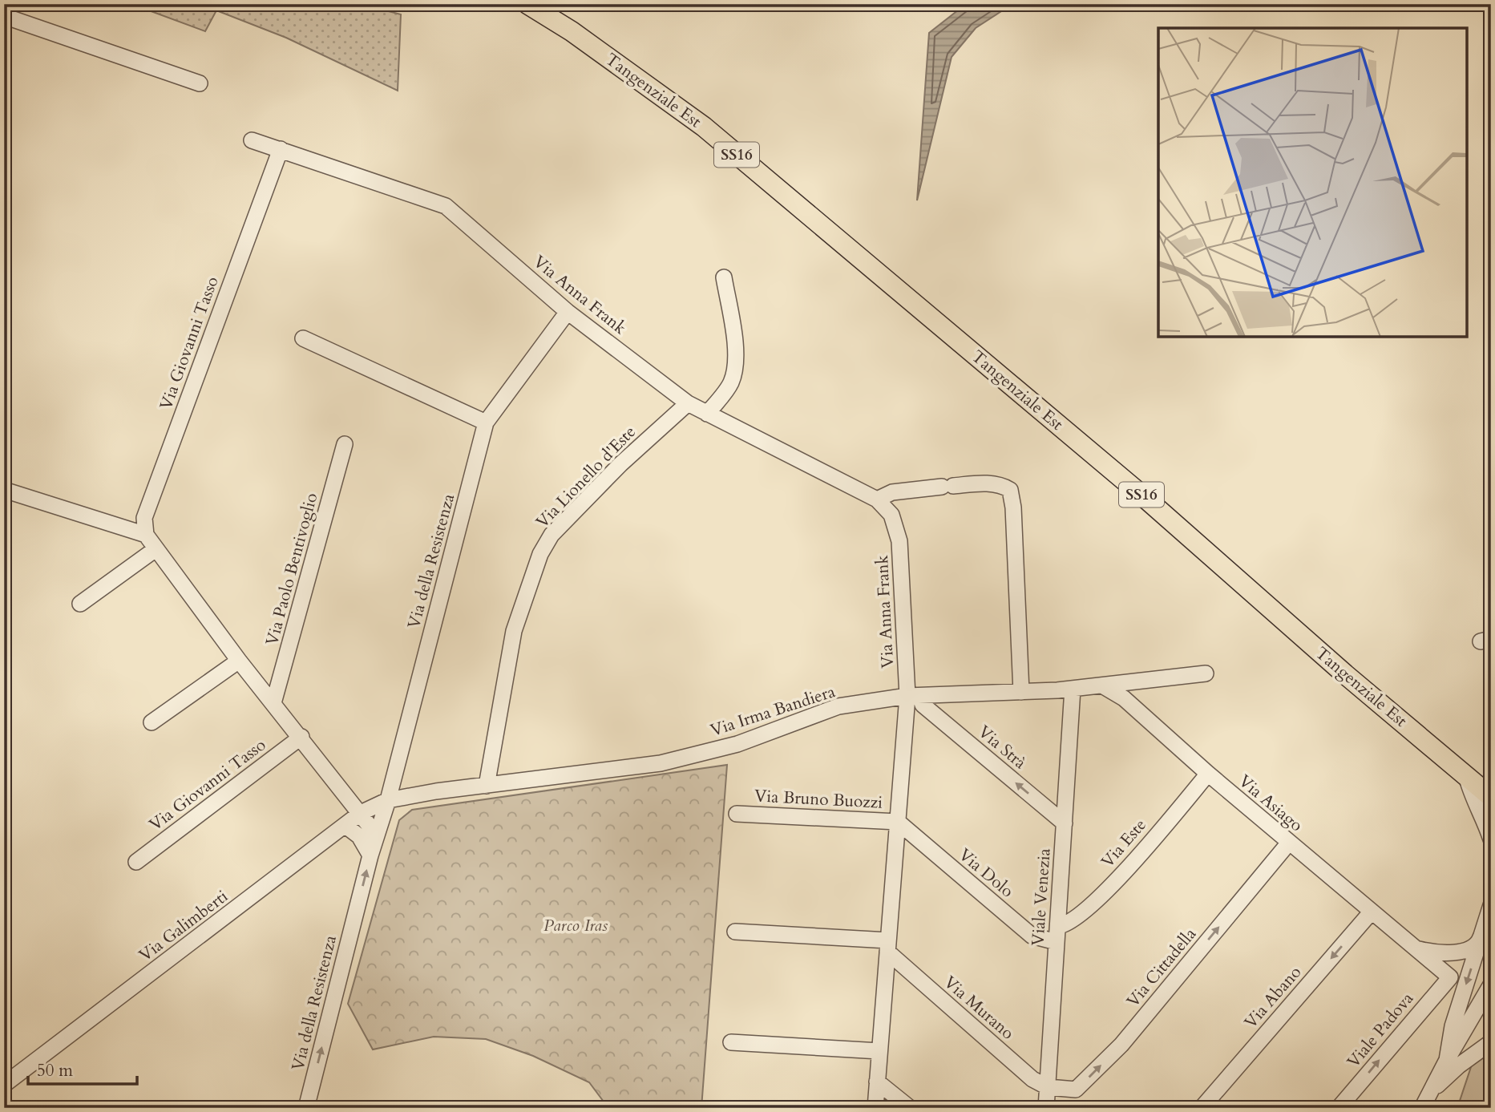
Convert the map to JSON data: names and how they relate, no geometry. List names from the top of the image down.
{
  "streets": {
    "main road": ["Tangenziale Est", "SS16"],
    "street": [
      "Via Anna Frank",
      "Via Giovanni Tasso",
      "Via Lionello d'Este",
      "Via della Resistenza",
      "Via Paolo Bentivoglio",
      "Via Irma Bandiera",
      "Via Strà",
      "Via Bruno Buozzi",
      "Via Asiago",
      "Via Este",
      "Via Dolo",
      "Viale Venezia",
      "Via Galimberti",
      "Via Cittadella",
      "Via Abano",
      "Via Murano",
      "Viale Padova"
    ]
  },
  "crossings": [
    ["Via Anna Frank", "Via Giovanni Tasso"],
    ["Via Anna Frank", "Via Lionello d'Este"],
    ["Via Anna Frank", "Via della Resistenza"],
    ["Via Anna Frank", "Via Irma Bandiera"],
    ["Via Anna Frank", "Via Strà"],
    ["Via Anna Frank", "Via Bruno Buozzi"],
    ["Via Lionello d'Este", "Via Irma Bandiera"],
    ["Via della Resistenza", "Via Irma Bandiera"],
    ["Via della Resistenza", "Via Galimberti"],
    ["Via Irma Bandiera", "Via Strà"],
    ["Via Irma Bandiera", "Via Bruno Buozzi"],
    ["Via Irma Bandiera", "Via Asiago"],
    ["Via Irma Bandiera", "Viale Venezia"],
    ["Via Irma Bandiera", "Via Galimberti"],
    ["Via Strà", "Via Bruno Buozzi"],
    ["Via Strà", "Viale Venezia"],
    ["Via Bruno Buozzi", "Via Dolo"],
    ["Via Bruno Buozzi", "Via Murano"],
    ["Via Asiago", "Via Este"],
    ["Via Asiago", "Via Cittadella"],
    ["Via Asiago", "Via Abano"],
    ["Via Asiago", "Viale Padova"],
    ["Via Este", "Viale Venezia"],
    ["Via Dolo", "Viale Venezia"],
    ["Viale Venezia", "Via Cittadella"],
    ["Viale Venezia", "Via Murano"],
    ["Via Cittadella", "Via Murano"]
  ],
  "one_way": ["Via Strà", "Via Cittadella", "Via Abano"],
  "parks": ["Parco Iras"],
  "scale_bar": "50 m"
}
